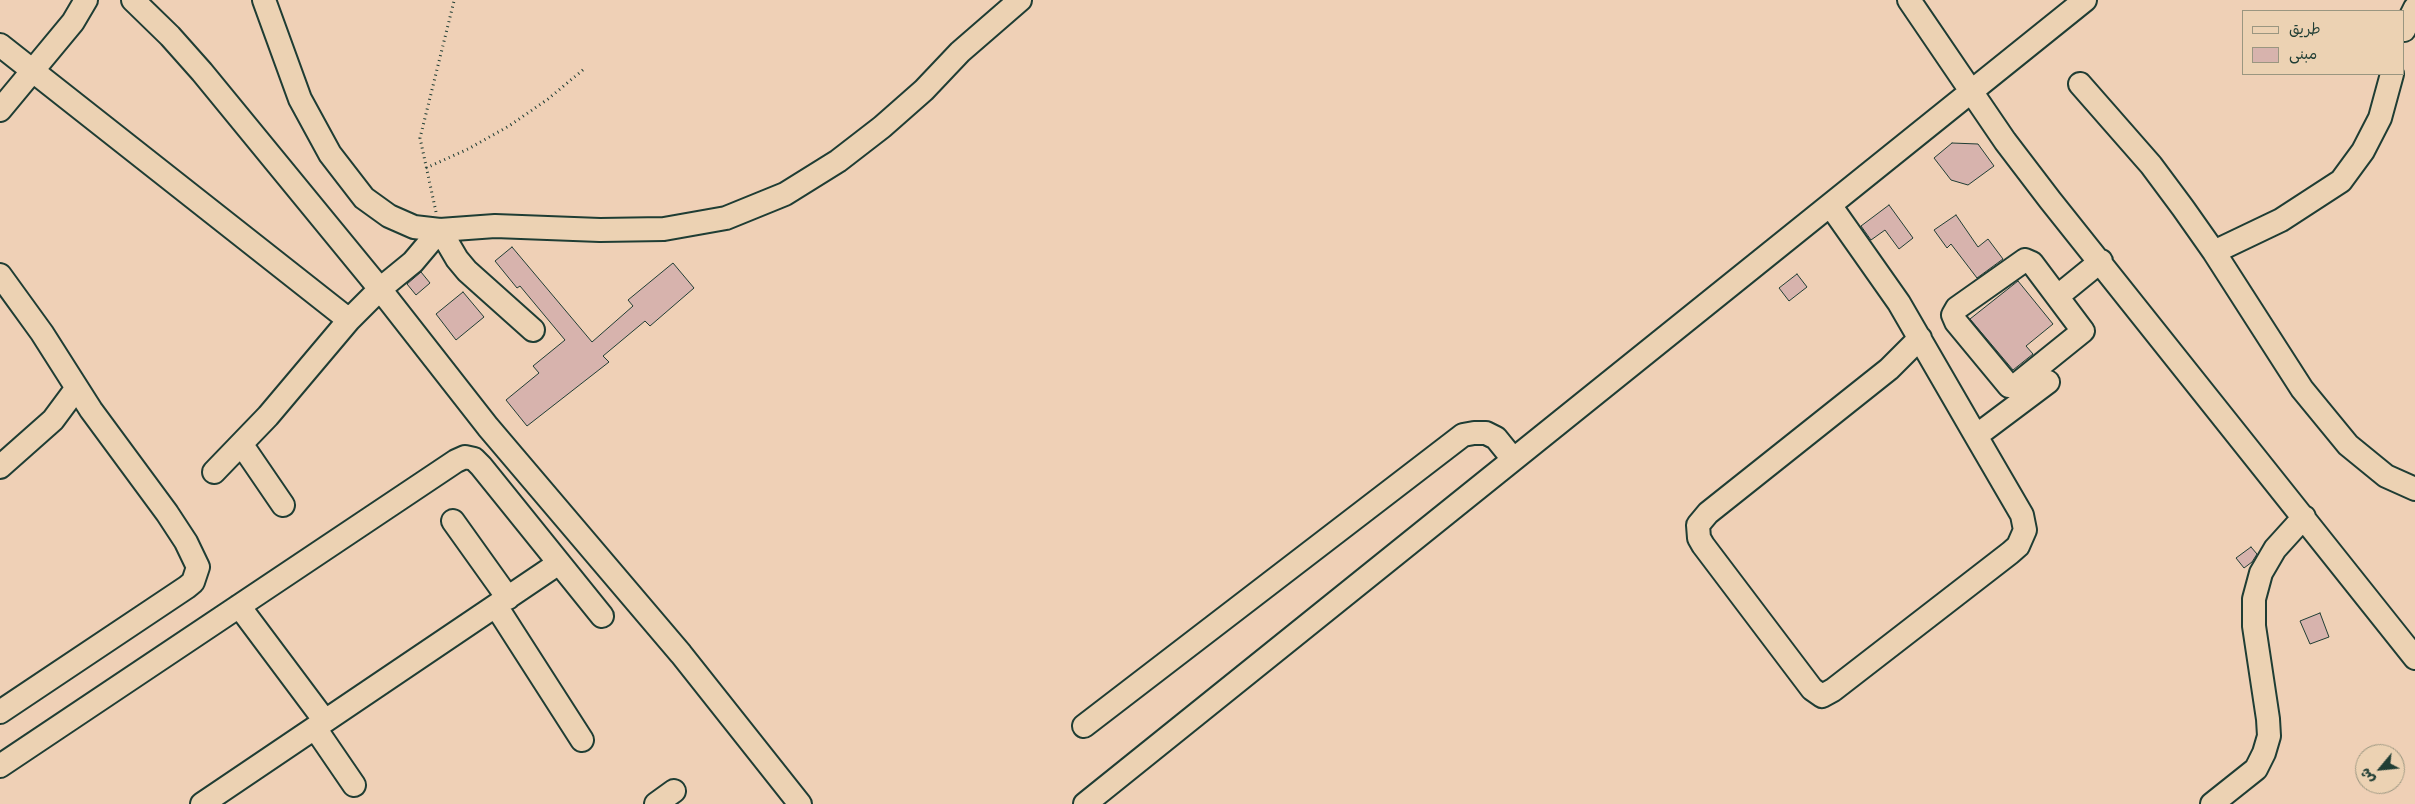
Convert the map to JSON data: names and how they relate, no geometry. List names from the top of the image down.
{
  "legend": ["طريق", "مبنى"],
  "north": "bottom left"
}
